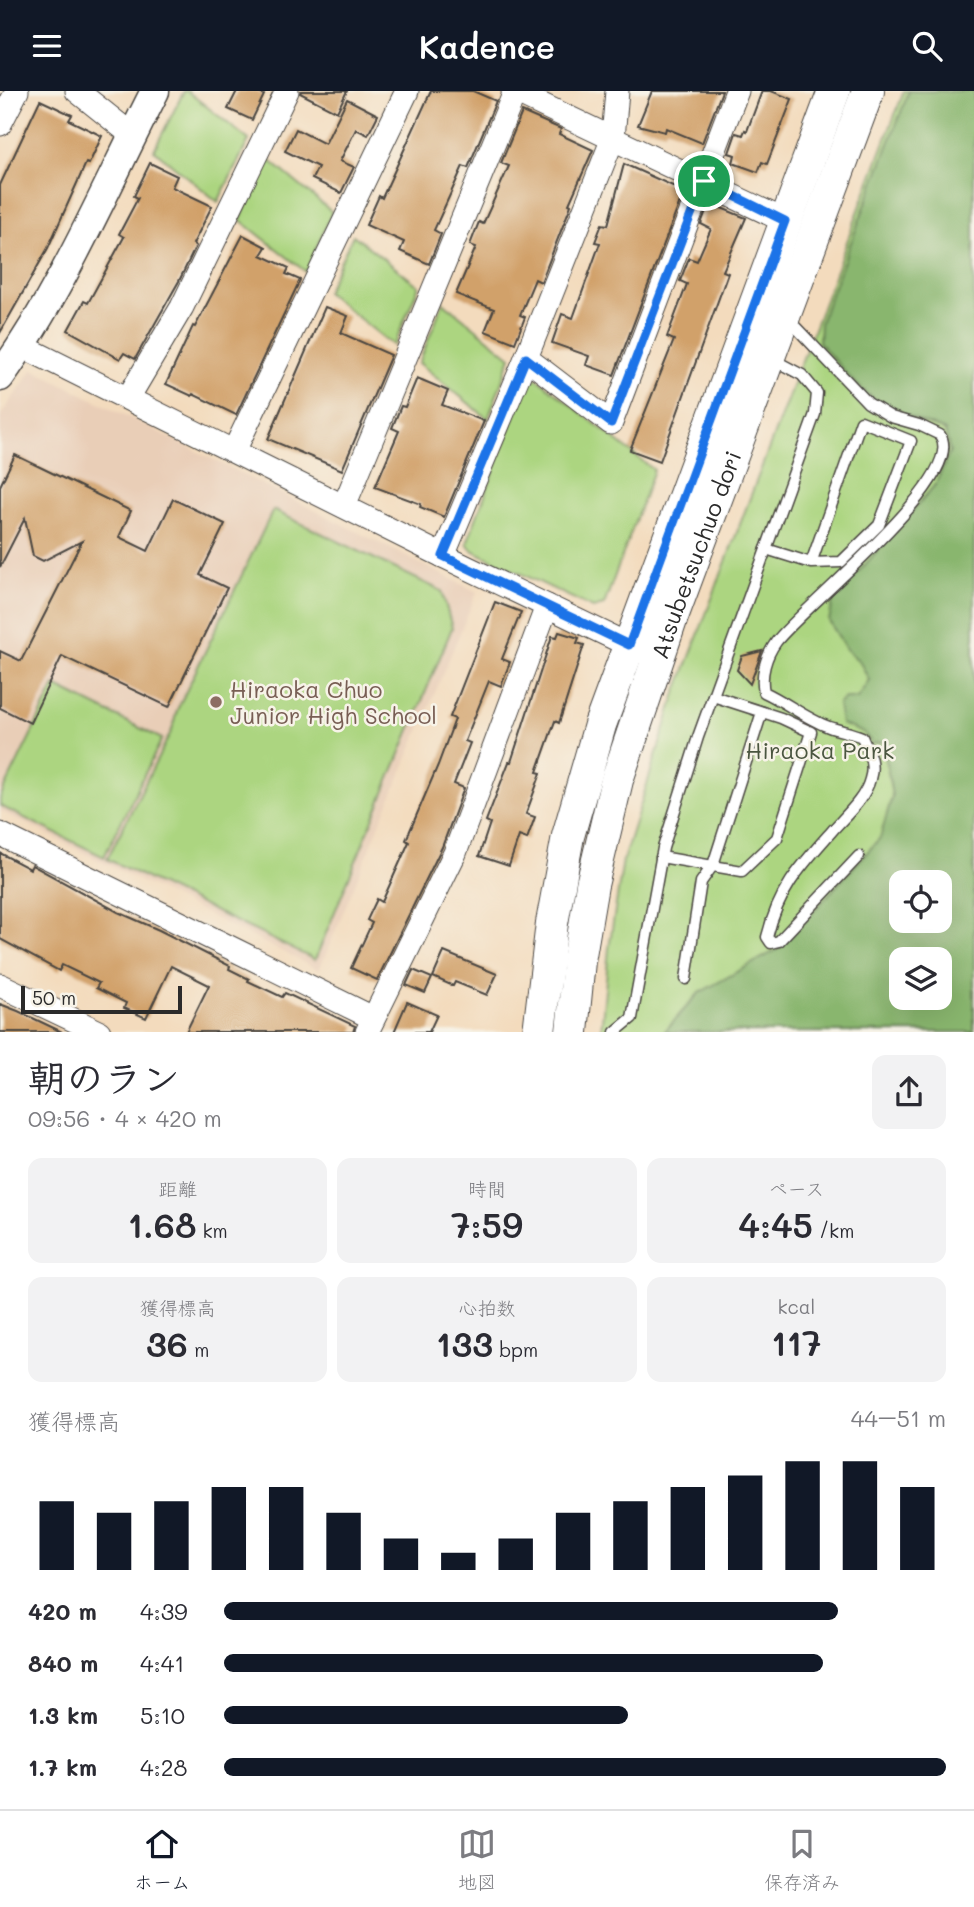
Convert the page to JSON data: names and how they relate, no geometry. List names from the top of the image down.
{
  "streets": {
    "main road": ["Atsubetsuchuo dori"]
  },
  "parks": ["Hiraoka Park"],
  "places": ["Hiraoka Chuo Junior High School"],
  "scale_bar": "50 m",
  "page": {
    "header": "Kadence",
    "scale": "50 m",
    "heading": ["朝のラン", "09:56 · 4 × 420 m"],
    "stats": [
      ["距離", "1.68 km"],
      ["時間", "7:59"],
      ["ペース", "4:45 /km"],
      ["獲得標高", "36 m"],
      ["心拍数", "133 bpm"],
      ["kcal", "117"]
    ],
    "chart": ["獲得標高", "44–51 m"],
    "list": [
      {
        "name": "420 m",
        "note": "4:39"
      },
      {
        "name": "840 m",
        "note": "4:41"
      },
      {
        "name": "1.3 km",
        "note": "5:10"
      },
      {
        "name": "1.7 km",
        "note": "4:28"
      }
    ],
    "tabs": ["ホーム", "地図", "保存済み"]
  }
}
